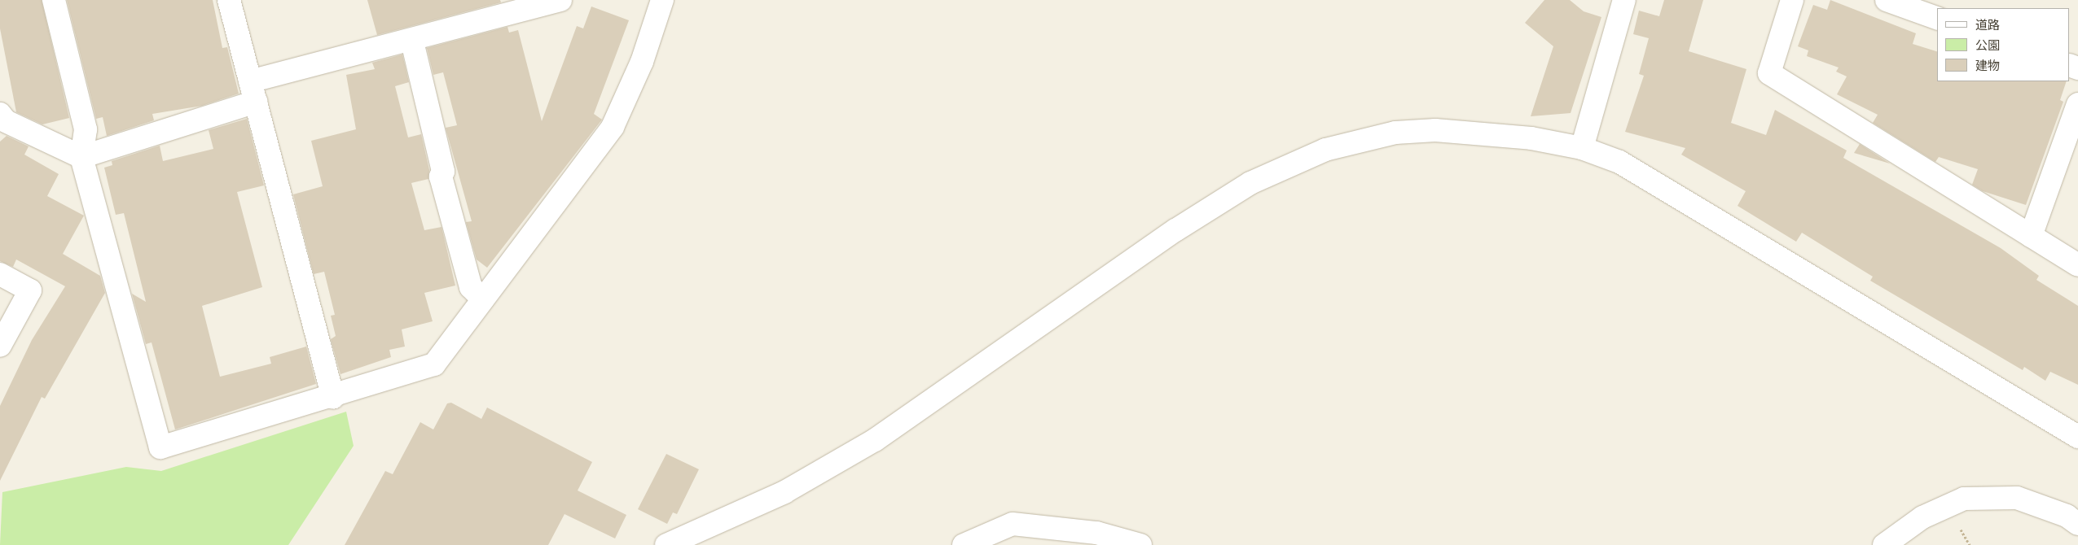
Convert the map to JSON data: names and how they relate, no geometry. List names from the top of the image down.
{
  "legend": ["道路", "公園", "建物"]
}
